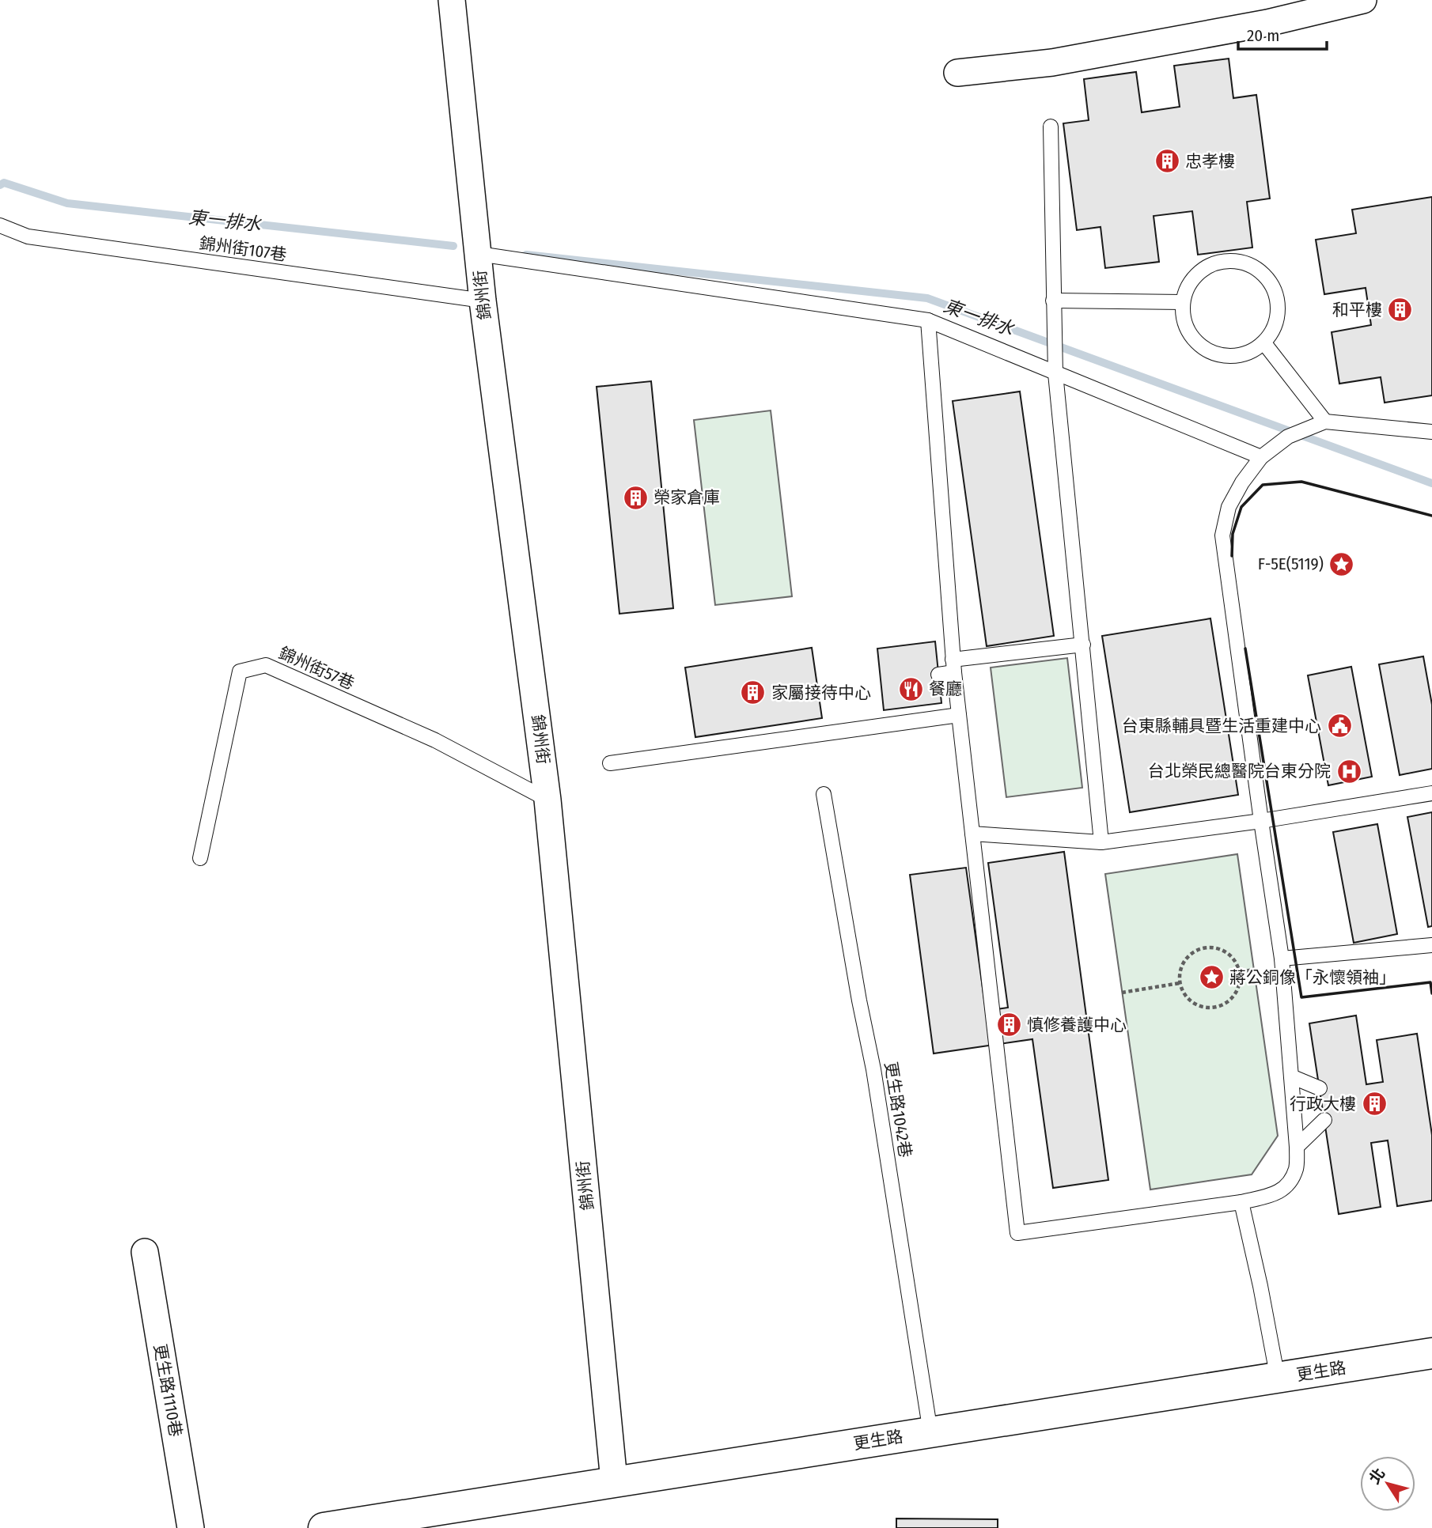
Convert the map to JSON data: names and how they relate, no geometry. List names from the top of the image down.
{
  "streets": {
    "main road": ["更生路"],
    "street": ["錦州街", "更生路1110巷"],
    "lane": ["錦州街107巷", "錦州街57巷", "更生路1042巷"]
  },
  "crossings": [
    ["錦州街107巷", "錦州街"],
    ["錦州街", "錦州街57巷"],
    ["錦州街", "更生路"],
    ["更生路1042巷", "更生路"]
  ],
  "water": ["東一排水"],
  "places": {
    "building": [
      "忠孝樓",
      "和平樓",
      "榮家倉庫",
      "家屬接待中心",
      "慎修養護中心",
      "行政大樓"
    ],
    "place": ["F-5E(5119)", "蔣公銅像「永懷領袖」"],
    "restaurant": ["餐廳"],
    "public building": ["台東縣輔具暨生活重建中心"],
    "hospital": ["台北榮民總醫院台東分院"]
  },
  "scale_bar": "20 m",
  "north": "top left"
}
